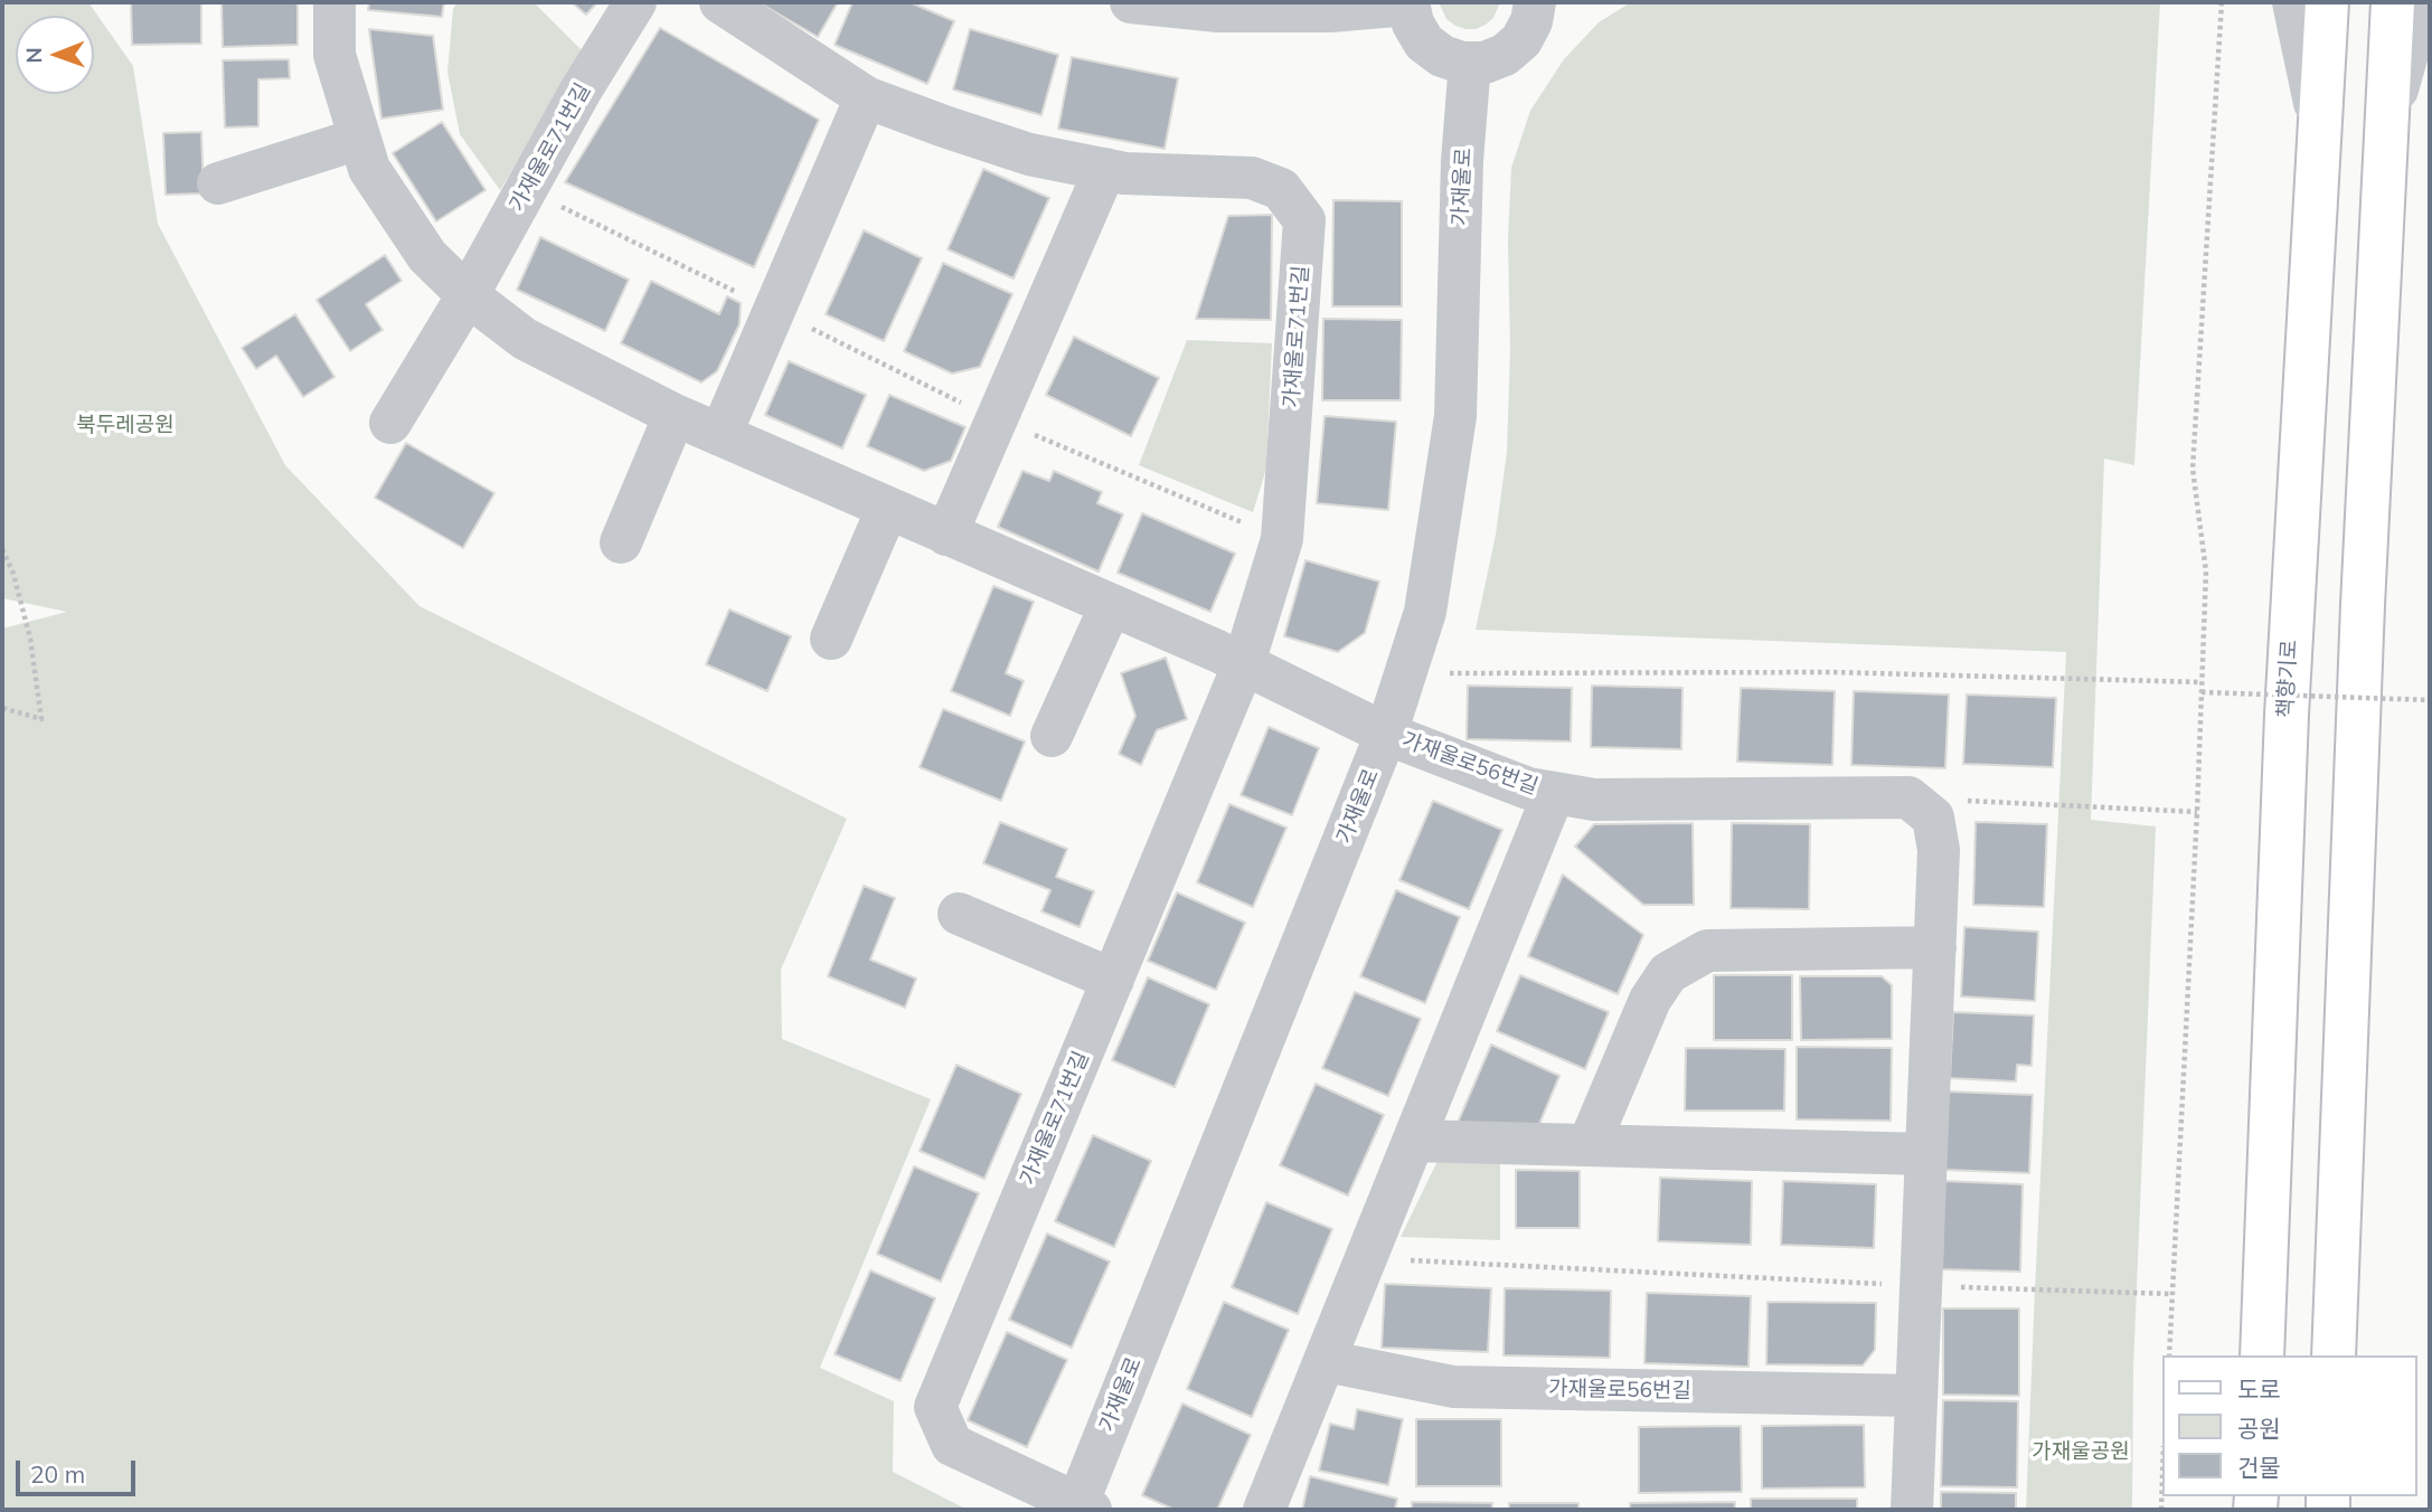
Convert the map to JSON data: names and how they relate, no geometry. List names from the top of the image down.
{
  "streets": {
    "main road": ["책향기로"],
    "street": ["가재울로71번길", "가재울로", "가재울로56번길"]
  },
  "crossings": [
    ["가재울로71번길", "가재울로"],
    ["가재울로", "가재울로56번길"]
  ],
  "parks": ["북두레공원", "가재울공원"],
  "legend": ["도로", "공원", "건물"],
  "scale_bar": "20 m",
  "north": "left"
}
